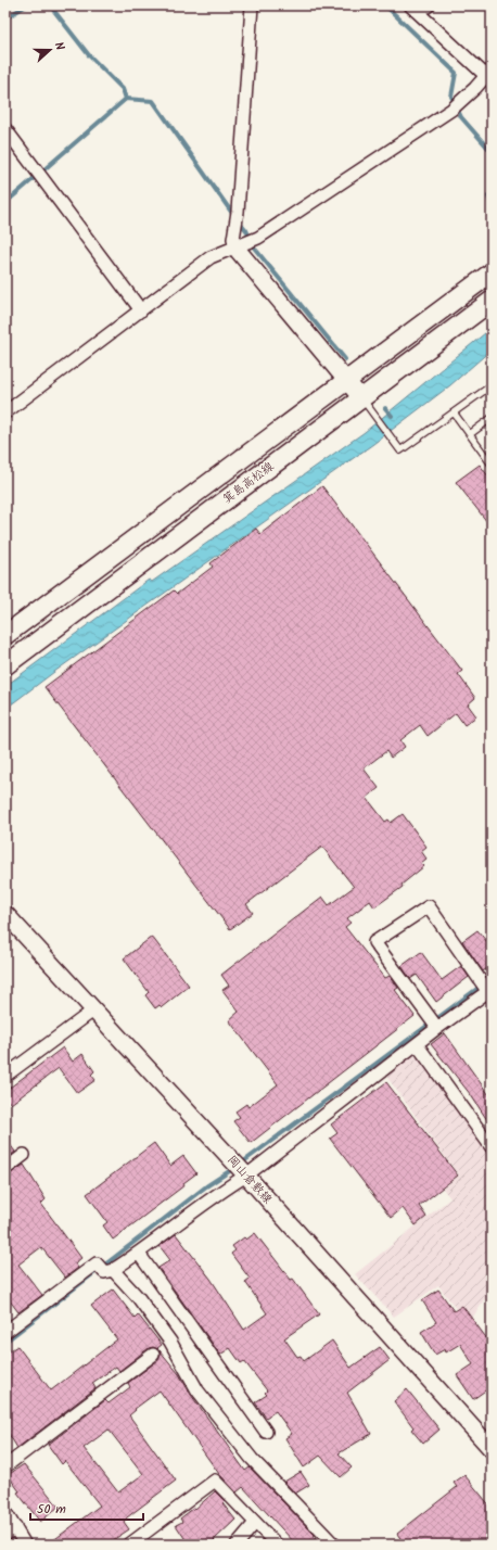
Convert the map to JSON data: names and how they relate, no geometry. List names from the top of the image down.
{
  "streets": {
    "main road": ["箕島高松線", "岡山倉敷線"]
  },
  "scale_bar": "50 m",
  "north": "right"
}
